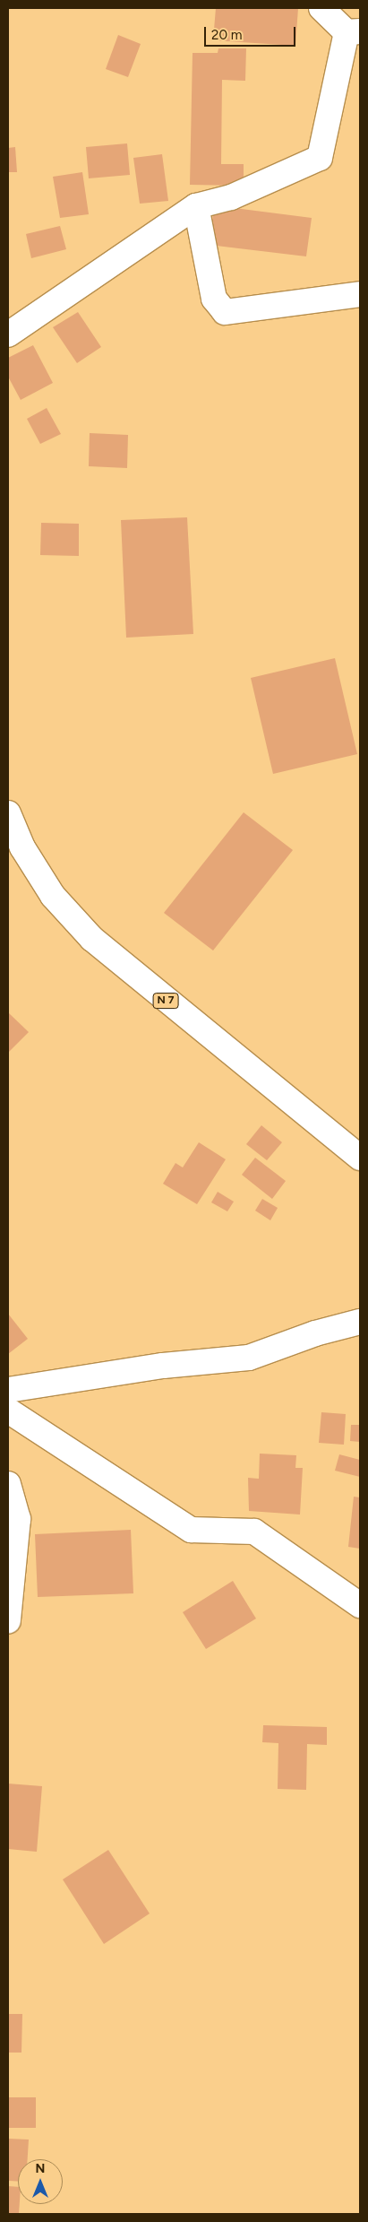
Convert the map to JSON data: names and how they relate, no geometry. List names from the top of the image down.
{
  "streets": {
    "street": ["N 7"]
  },
  "scale_bar": "20 m",
  "north": "top"
}
